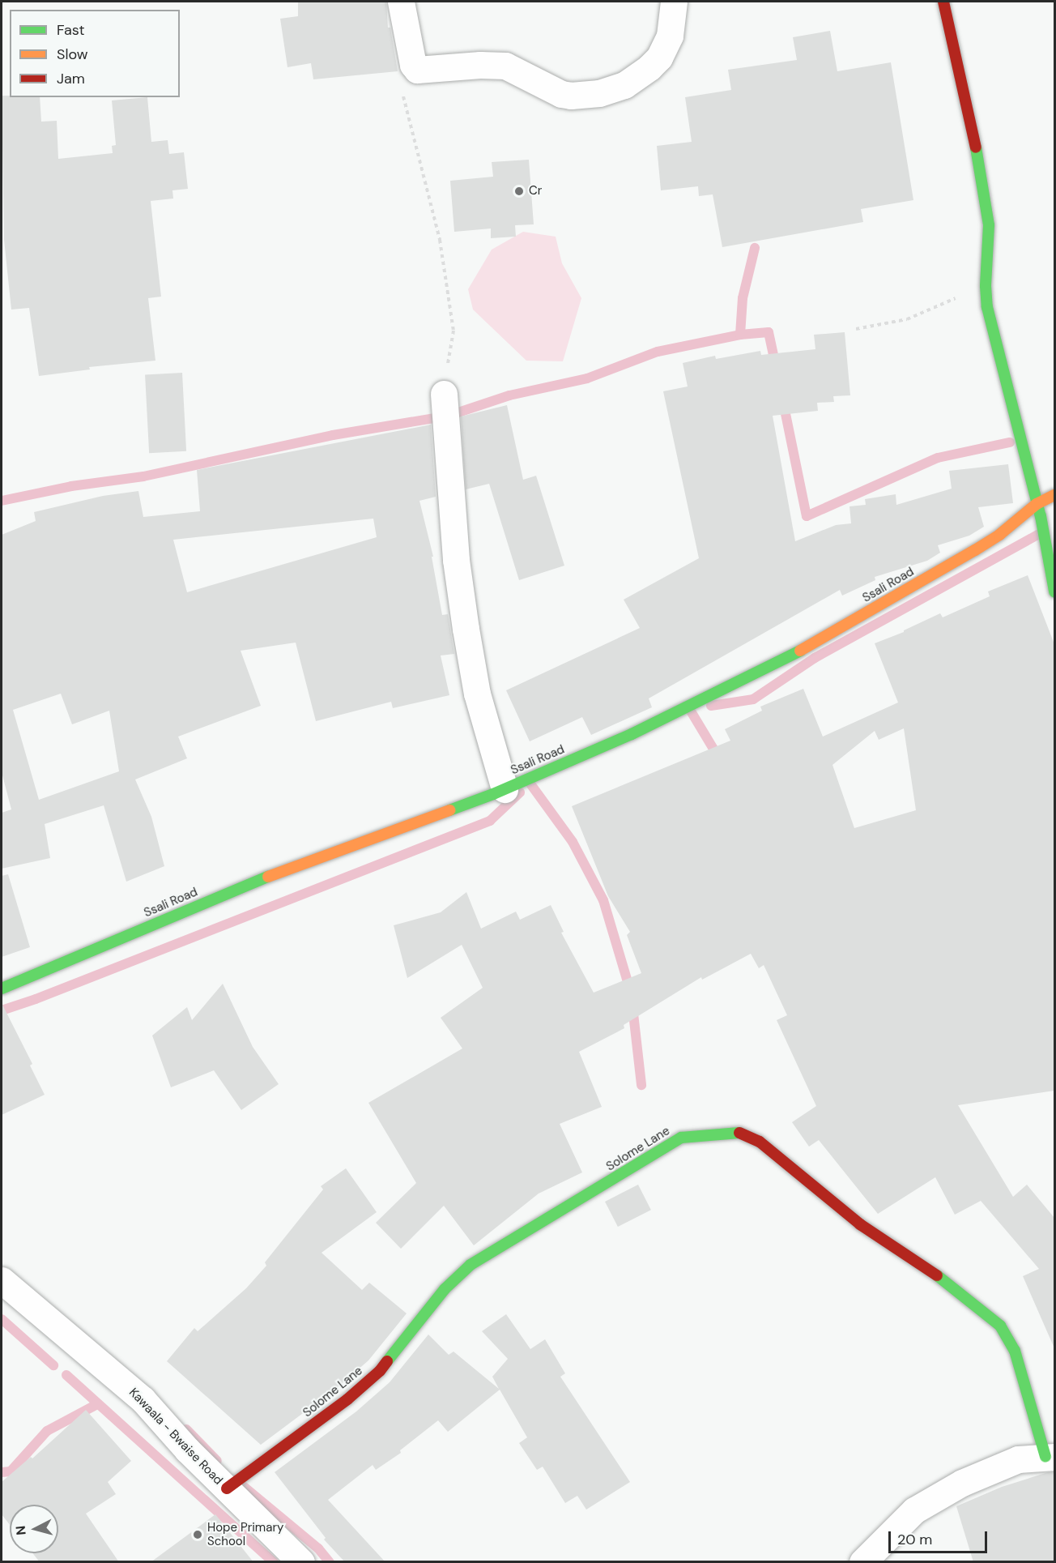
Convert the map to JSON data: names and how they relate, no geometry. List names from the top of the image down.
{
  "streets": {
    "street": ["Ssali Road", "Solome Lane", "Kawaala - Bwaise Road"]
  },
  "crossings": [
    ["Solome Lane", "Kawaala - Bwaise Road"]
  ],
  "places": ["Cr", "Hope Primary School"],
  "legend": ["Fast", "Slow", "Jam"],
  "scale_bar": "20 m",
  "north": "left"
}
